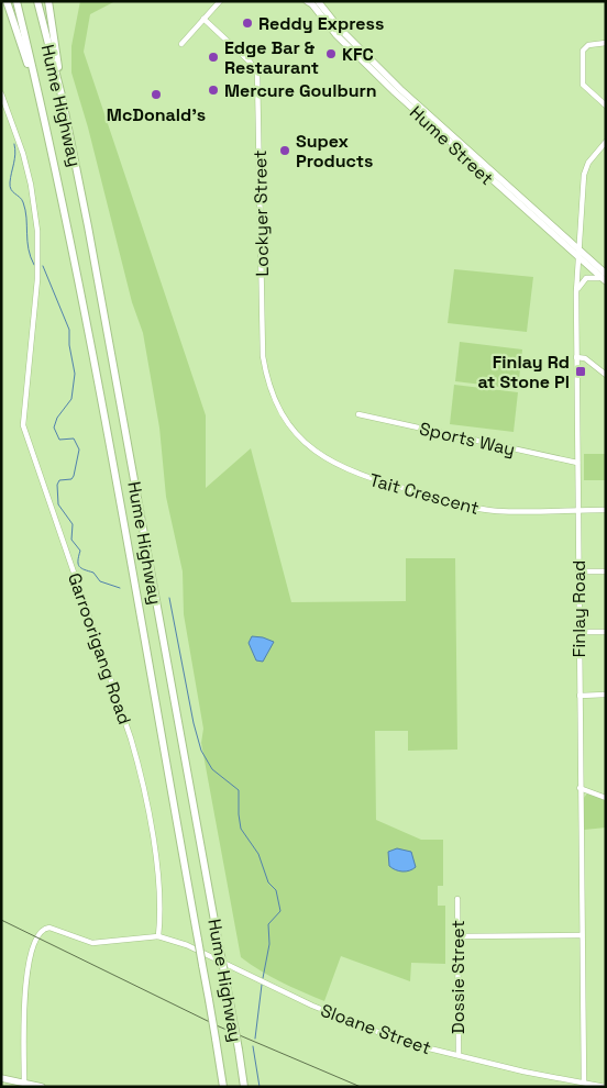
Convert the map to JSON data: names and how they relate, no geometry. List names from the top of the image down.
{
  "streets": {
    "highway": ["Hume Highway"],
    "main road": ["Hume Street"],
    "street": [
      "Lockyer Street",
      "Sports Way",
      "Tait Crescent",
      "Finlay Road",
      "Garroorigang Road",
      "Dossie Street",
      "Sloane Street"
    ]
  },
  "crossings": [
    ["Hume Street", "Finlay Road"],
    ["Lockyer Street", "Tait Crescent"],
    ["Sports Way", "Finlay Road"],
    ["Tait Crescent", "Finlay Road"],
    ["Finlay Road", "Sloane Street"],
    ["Garroorigang Road", "Sloane Street"],
    ["Dossie Street", "Sloane Street"]
  ],
  "places": {
    "other": [
      "Reddy Express",
      "KFC",
      "Edge Bar & Restaurant",
      "Mercure Goulburn",
      "McDonald's",
      "Supex Products"
    ],
    "transit": ["Finlay Rd at Stone Pl"]
  }
}
